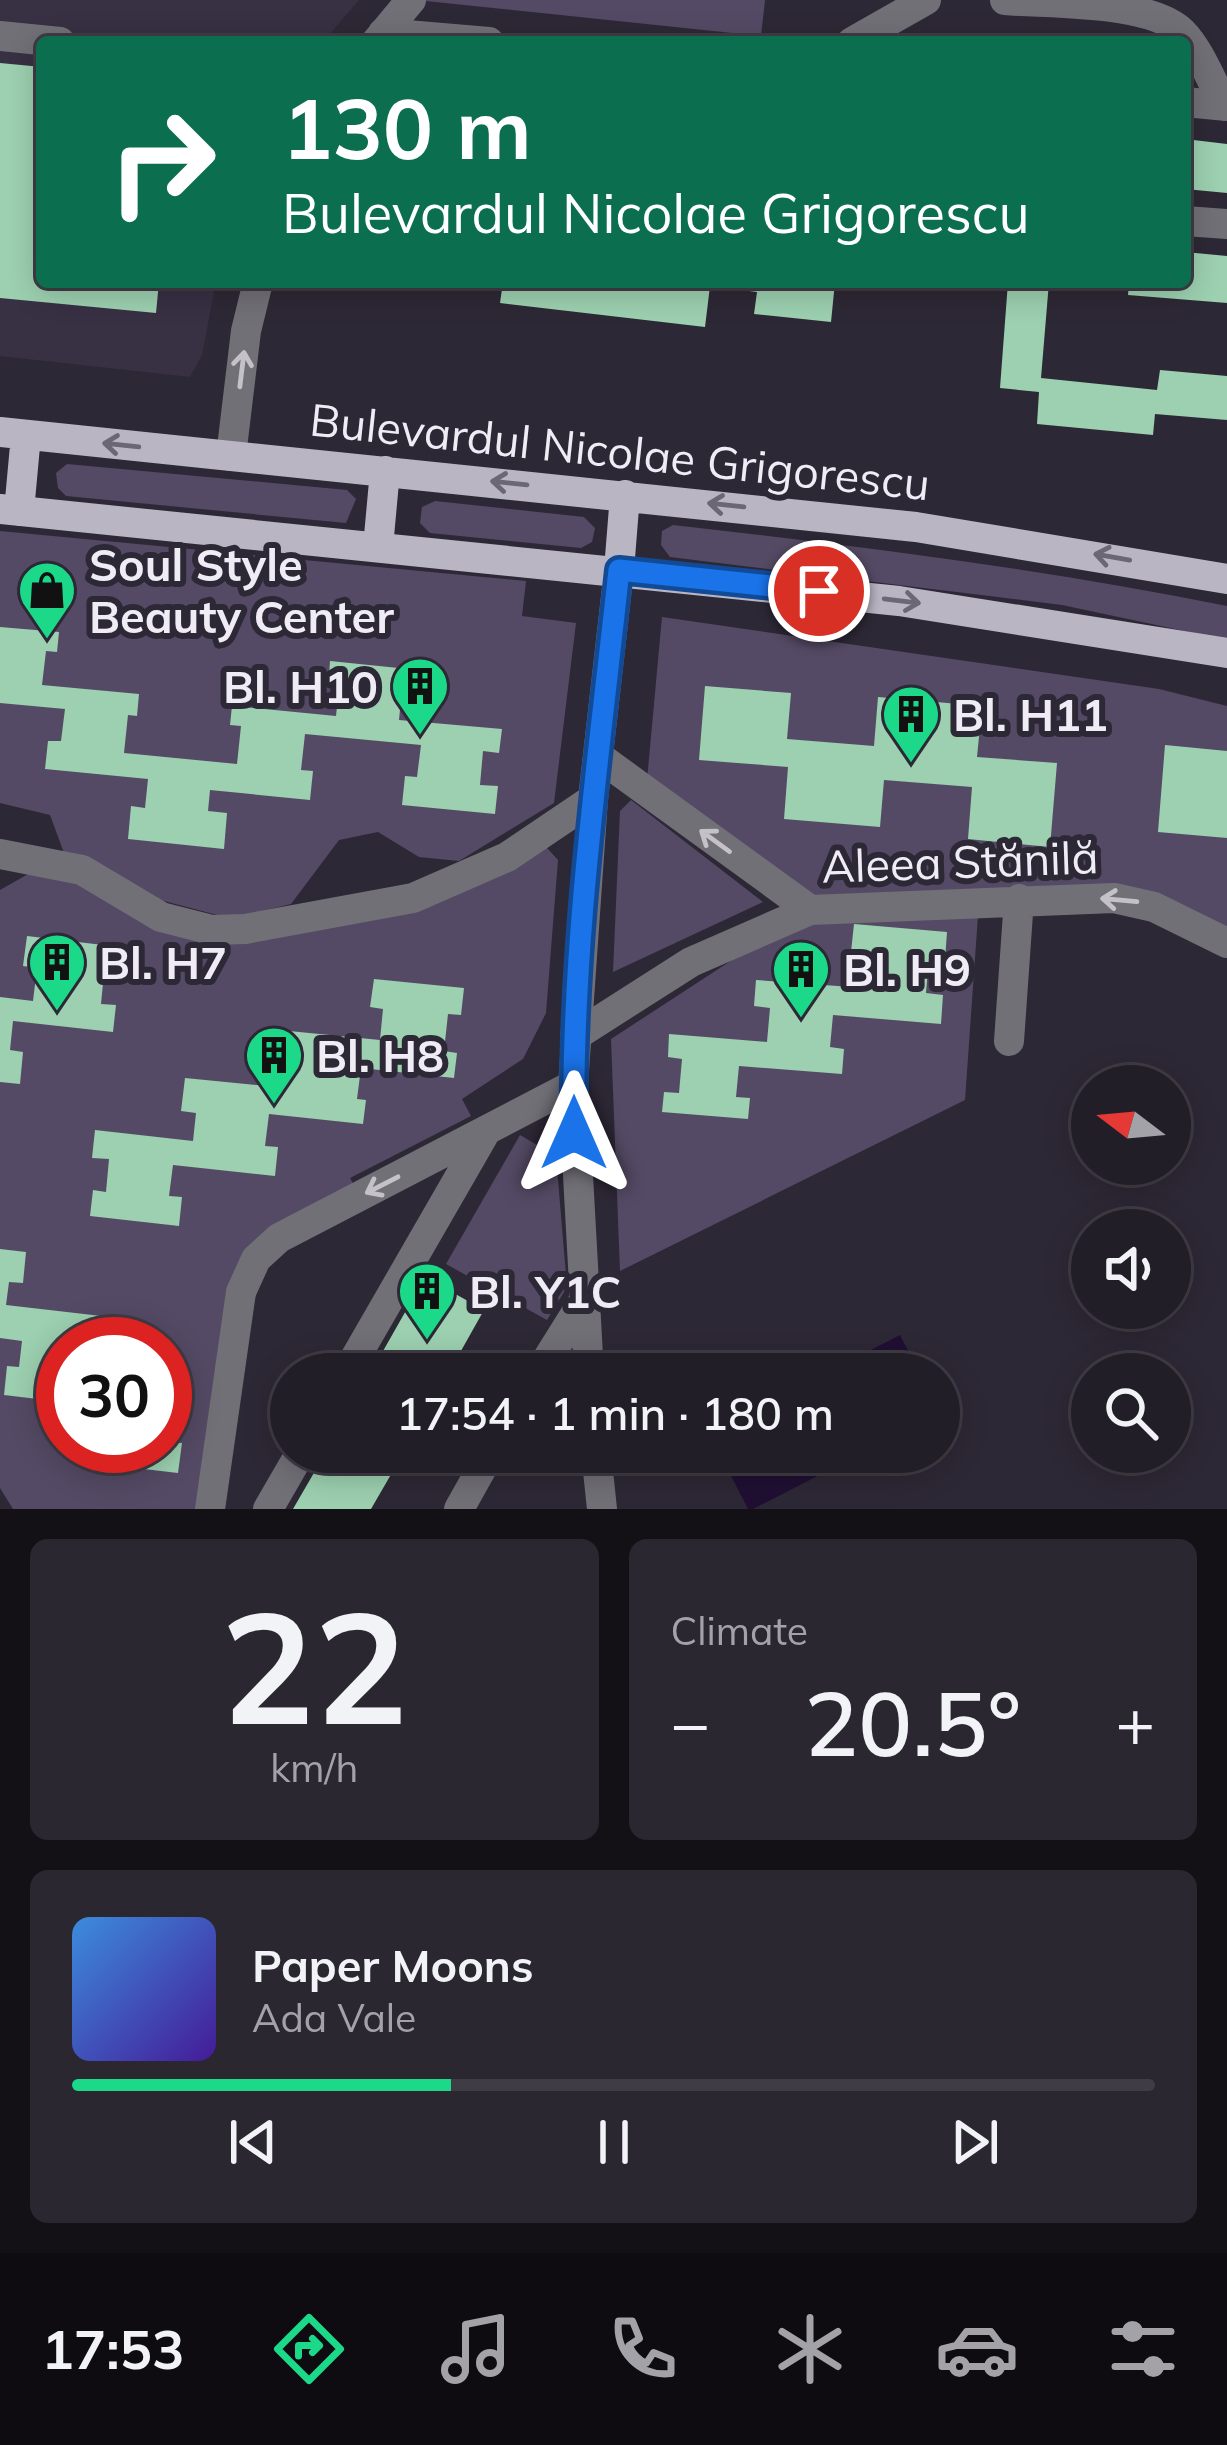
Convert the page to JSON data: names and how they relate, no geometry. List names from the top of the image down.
{
  "streets": {
    "main road": ["Bulevardul Nicolae Grigorescu"],
    "street": ["Aleea Stănilă"]
  },
  "places": {
    "shop": ["Soul Style Beauty Center"],
    "building": [
      "Bl. H10",
      "Bl. H11",
      "Bl. H7",
      "Bl. H9",
      "Bl. H8",
      "Bl. Y1C"
    ]
  },
  "north": "left",
  "page": {
    "turn": ["130 m", "Bulevardul Nicolae Grigorescu"],
    "limit": "30",
    "trip": "17:54 · 1 min · 180 m",
    "tile": [
      ["22", "km/h"],
      "Climate"
    ],
    "heat": ["−", "20.5°", "+"],
    "song": ["Paper Moons", "Ada Vale"],
    "tabs": "17:53"
  }
}
